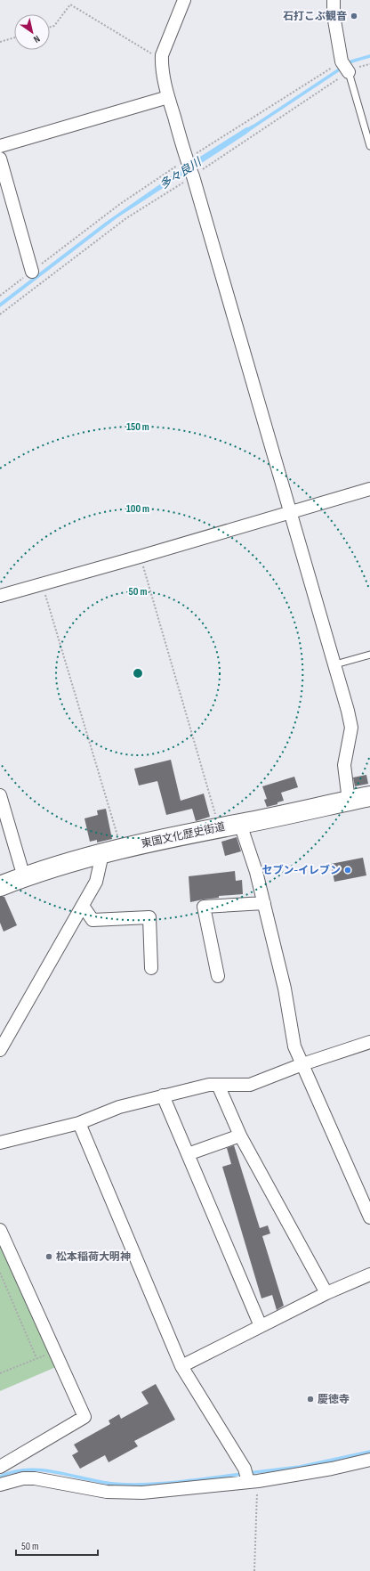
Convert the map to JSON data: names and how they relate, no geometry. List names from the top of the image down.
{
  "streets": {
    "highway": ["東国文化歴史街道"]
  },
  "water": ["多々良川"],
  "places": [
    "石打こぶ観音",
    "セブン-イレブン",
    "松本稲荷大明神",
    "慶徳寺"
  ],
  "scale_bar": "50 m",
  "north": "bottom right",
  "rings": ["150 m", "100 m", "50 m"]
}
